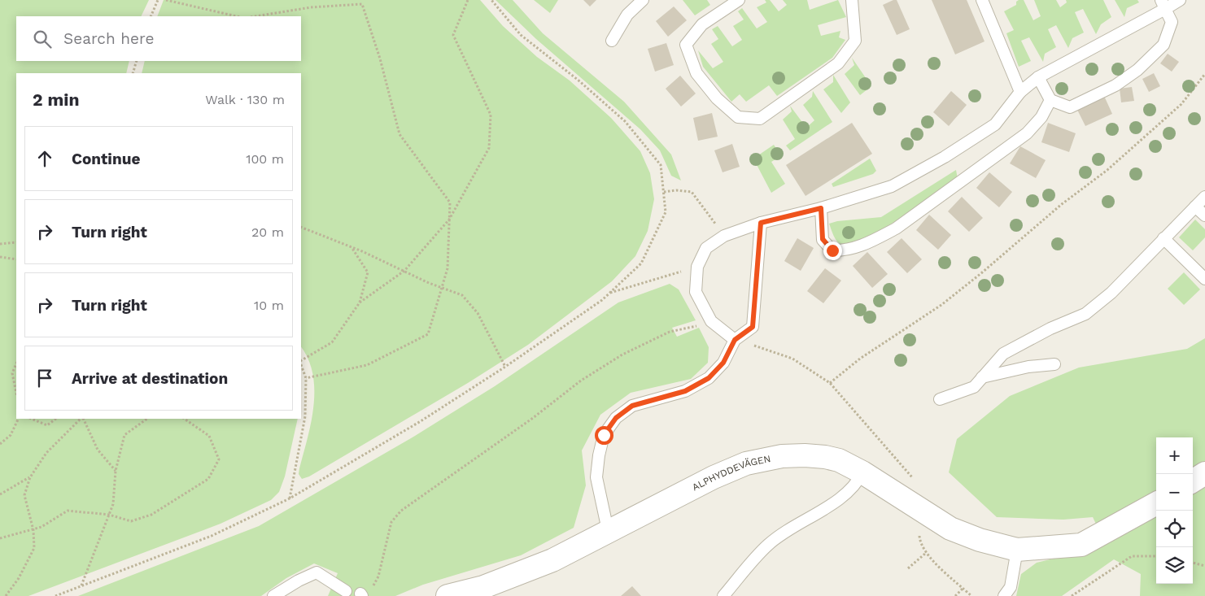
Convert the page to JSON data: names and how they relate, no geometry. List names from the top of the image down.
{
  "streets": {
    "street": ["ALPHYDDEVÄGEN"]
  },
  "page": {
    "search": "Search here",
    "heading": ["2 min", "Walk · 130 m"],
    "list": [
      ["Continue", "100 m"],
      ["Turn right", "20 m"],
      ["Turn right", "10 m"],
      "Arrive at destination"
    ],
    "map_buttons": ["+", "−"]
  }
}
